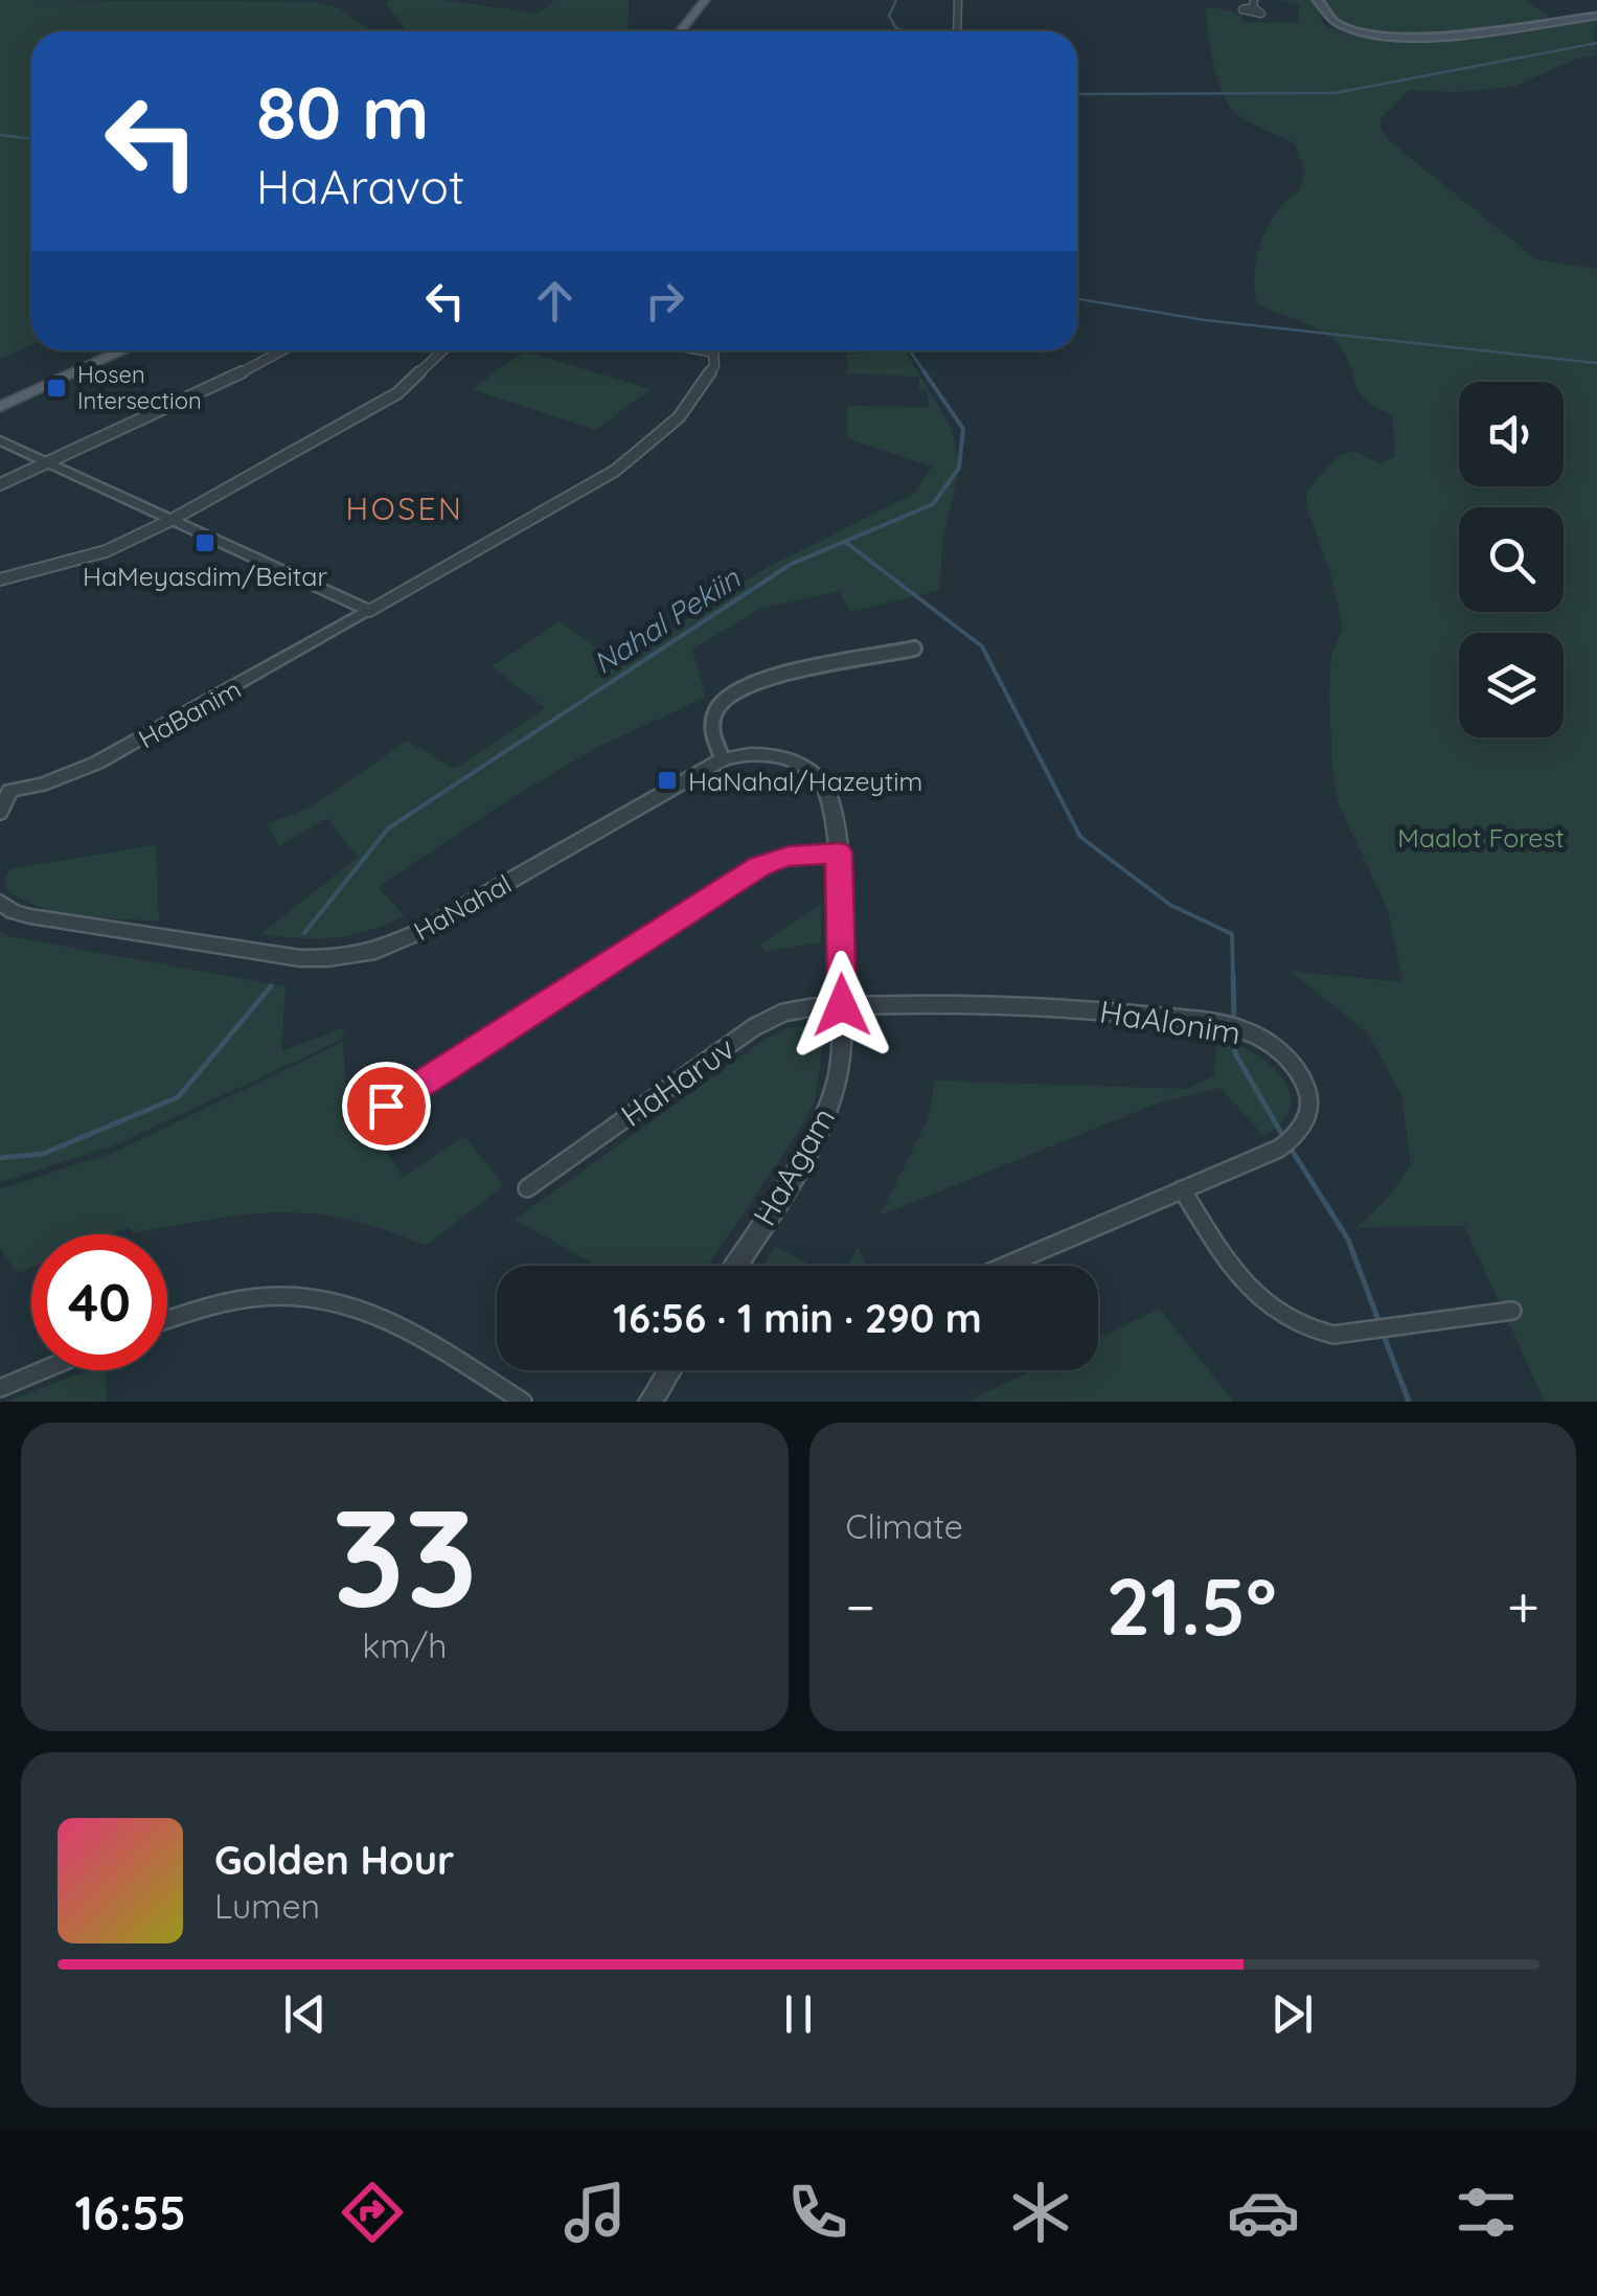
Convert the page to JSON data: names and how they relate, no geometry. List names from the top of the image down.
{
  "streets": {
    "street": [
      "HaBanim",
      "HaNahal",
      "HaAlonim",
      "HaHaruv",
      "HaAgam"
    ]
  },
  "crossings": [
    ["HaNahal", "HaAgam"],
    ["HaAlonim", "HaHaruv"],
    ["HaAlonim", "HaAgam"],
    ["HaHaruv", "HaAgam"]
  ],
  "districts": ["HOSEN"],
  "water": ["Nahal Pekiin"],
  "parks": ["Maalot Forest"],
  "places": {
    "transit": ["Hosen Intersection", "HaMeyasdim/Beitar", "HaNahal/Hazeytim"]
  },
  "page": {
    "turn": ["80 m", "HaAravot"],
    "limit": "40",
    "trip": "16:56 · 1 min · 290 m",
    "tile": [
      ["33", "km/h"],
      "Climate"
    ],
    "heat": ["−", "21.5°", "+"],
    "song": ["Golden Hour", "Lumen"],
    "tabs": "16:55"
  }
}
